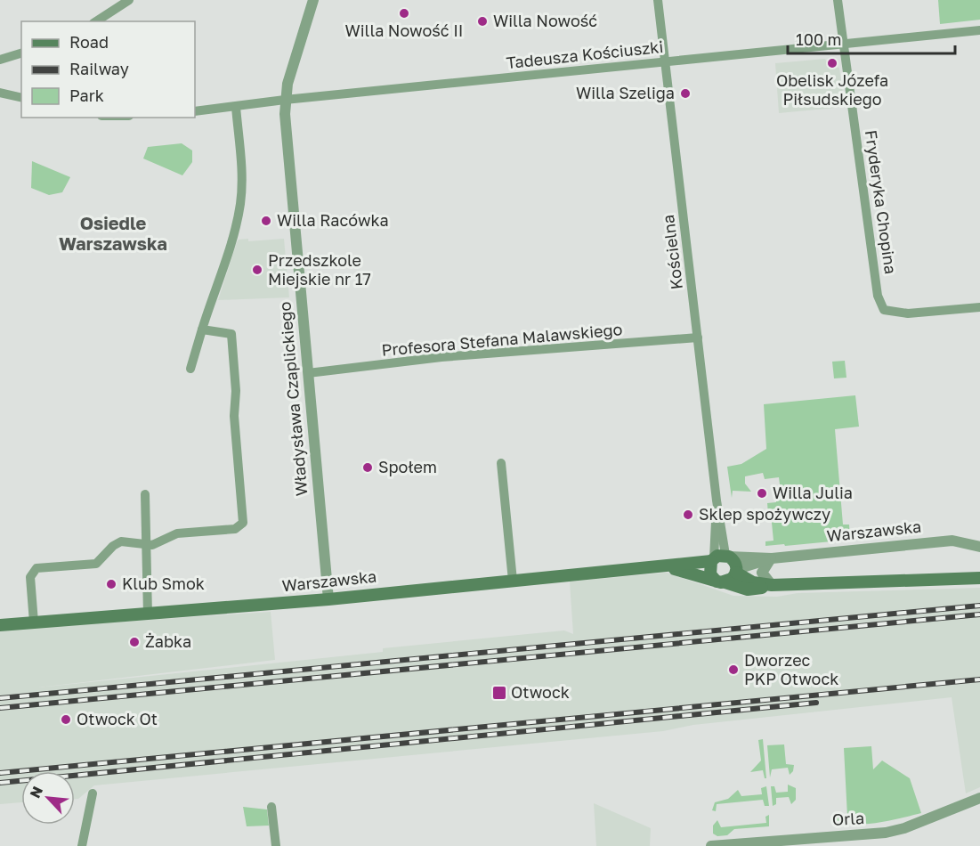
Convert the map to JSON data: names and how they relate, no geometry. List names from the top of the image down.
{
  "streets": {
    "main road": ["Warszawska"],
    "street": [
      "Tadeusza Kościuszki",
      "Fryderyka Chopina",
      "Kościelna",
      "Profesora Stefana Malawskiego",
      "Władysława Czaplickiego",
      "Orla"
    ]
  },
  "crossings": [
    ["Tadeusza Kościuszki", "Fryderyka Chopina"],
    ["Tadeusza Kościuszki", "Kościelna"],
    ["Tadeusza Kościuszki", "Władysława Czaplickiego"],
    ["Kościelna", "Profesora Stefana Malawskiego"],
    ["Kościelna", "Warszawska"],
    ["Profesora Stefana Malawskiego", "Władysława Czaplickiego"],
    ["Władysława Czaplickiego", "Warszawska"]
  ],
  "districts": ["Osiedle Warszawska"],
  "places": {
    "other": [
      "Willa Nowość II",
      "Willa Nowość",
      "Obelisk Józefa Piłsudskiego",
      "Willa Szeliga",
      "Willa Racówka",
      "Przedszkole Miejskie nr 17",
      "Społem",
      "Willa Julia",
      "Sklep spożywczy",
      "Klub Smok",
      "Żabka",
      "Dworzec PKP Otwock",
      "Otwock Ot"
    ],
    "transit": ["Otwock"]
  },
  "legend": ["Road", "Railway", "Park"],
  "scale_bar": "100 m",
  "north": "top left"
}
